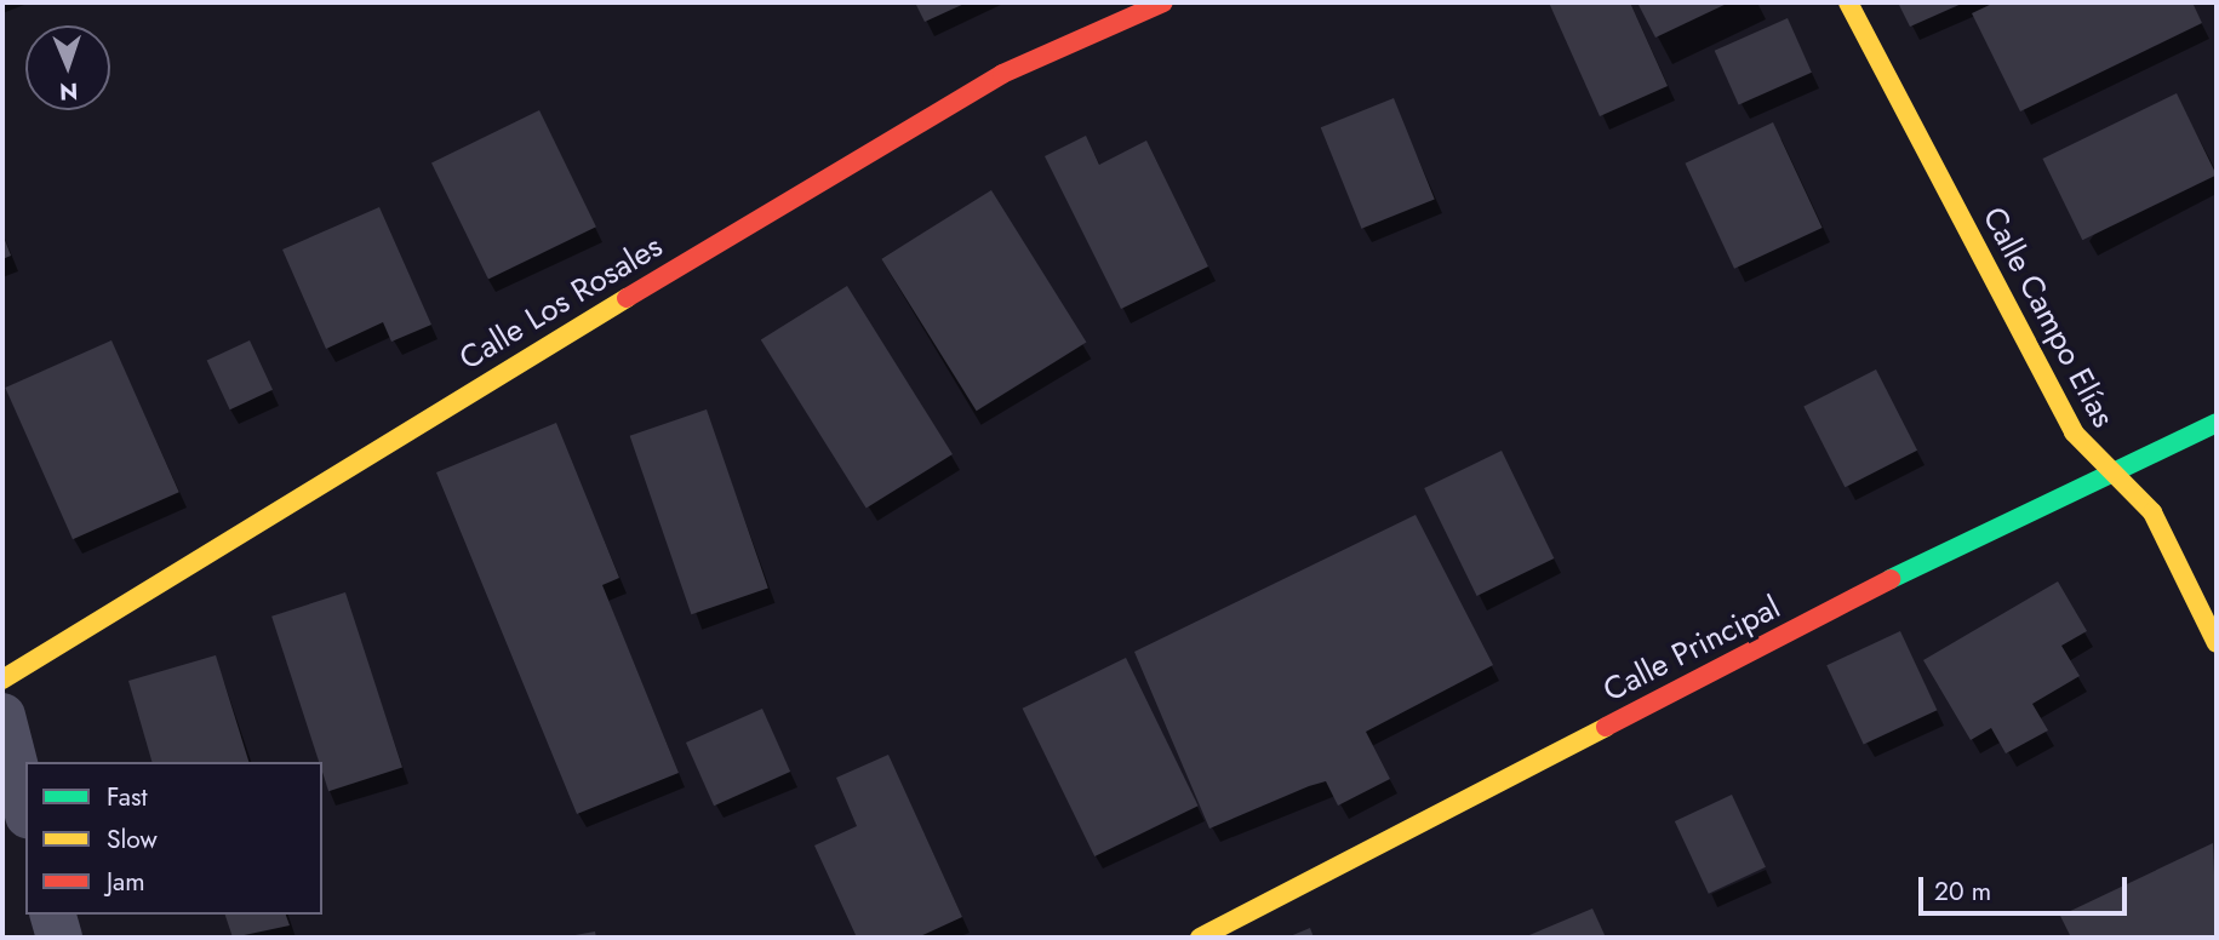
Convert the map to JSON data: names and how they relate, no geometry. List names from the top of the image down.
{
  "streets": {
    "street": ["Calle Los Rosales", "Calle Campo Elías", "Calle Principal"]
  },
  "crossings": [
    ["Calle Campo Elías", "Calle Principal"]
  ],
  "legend": ["Fast", "Slow", "Jam"],
  "scale_bar": "20 m",
  "north": "bottom"
}
